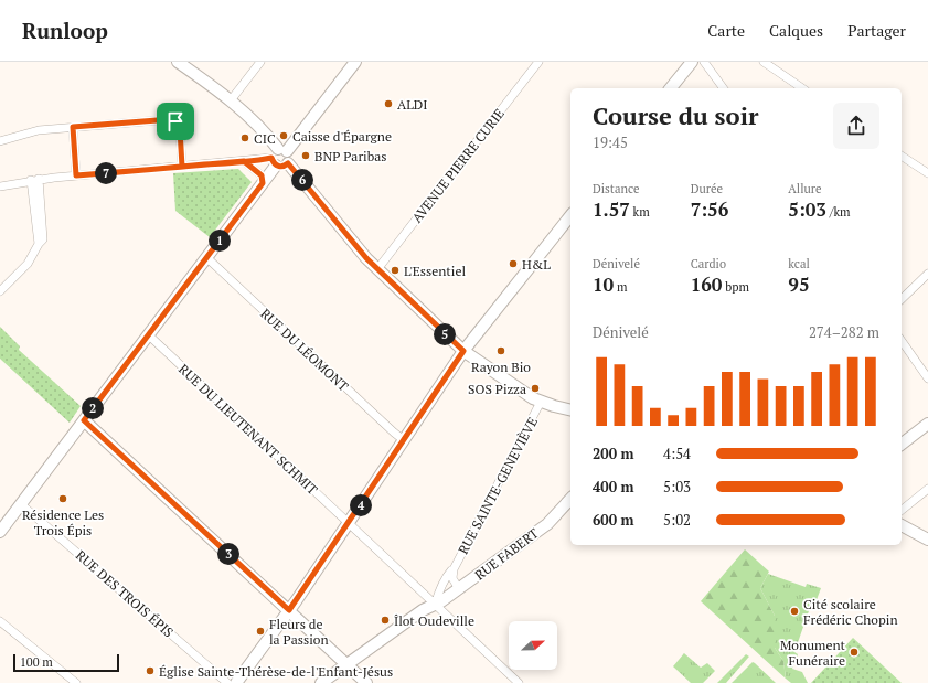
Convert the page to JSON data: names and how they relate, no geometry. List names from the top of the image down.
{
  "streets": {
    "street": [
      "AVENUE PIERRE CURIE",
      "RUE DU LÉOMONT",
      "RUE DU LIEUTENANT SCHMIT",
      "RUE SAINTE-GENEVIÈVE",
      "RUE FABERT",
      "RUE DES TROIS ÉPIS"
    ]
  },
  "crossings": [
    ["RUE DU LIEUTENANT SCHMIT", "RUE SAINTE-GENEVIÈVE"],
    ["RUE DU LIEUTENANT SCHMIT", "RUE FABERT"],
    ["RUE SAINTE-GENEVIÈVE", "RUE FABERT"]
  ],
  "places": [
    "ALDI",
    "Caisse d'Épargne",
    "CIC",
    "BNP Paribas",
    "H&L",
    "L'Essentiel",
    "Rayon Bio",
    "SOS Pizza",
    "Résidence Les Trois Épis",
    "Cité scolaire Frédéric Chopin",
    "Îlot Oudeville",
    "Fleurs de la Passion",
    "Monument Funéraire",
    "Église Sainte-Thérèse-de-l'Enfant-Jésus"
  ],
  "scale_bar": "100 m",
  "north": "right",
  "page": {
    "header": "Runloop",
    "nav": ["Carte", "Calques", "Partager"],
    "heading": ["Course du soir", "19:45"],
    "pins": [
      "7",
      "6",
      "1",
      "5",
      "2",
      "4",
      "3"
    ],
    "stats": [
      ["Distance", "1.57 km"],
      ["Durée", "7:56"],
      ["Allure", "5:03 /km"],
      ["Dénivelé", "10 m"],
      ["Cardio", "160 bpm"],
      ["kcal", "95"]
    ],
    "chart": ["Dénivelé", "274–282 m"],
    "list": [
      {
        "name": "200 m",
        "note": "4:54"
      },
      {
        "name": "400 m",
        "note": "5:03"
      },
      {
        "name": "600 m",
        "note": "5:02"
      }
    ],
    "scale": "100 m"
  }
}
